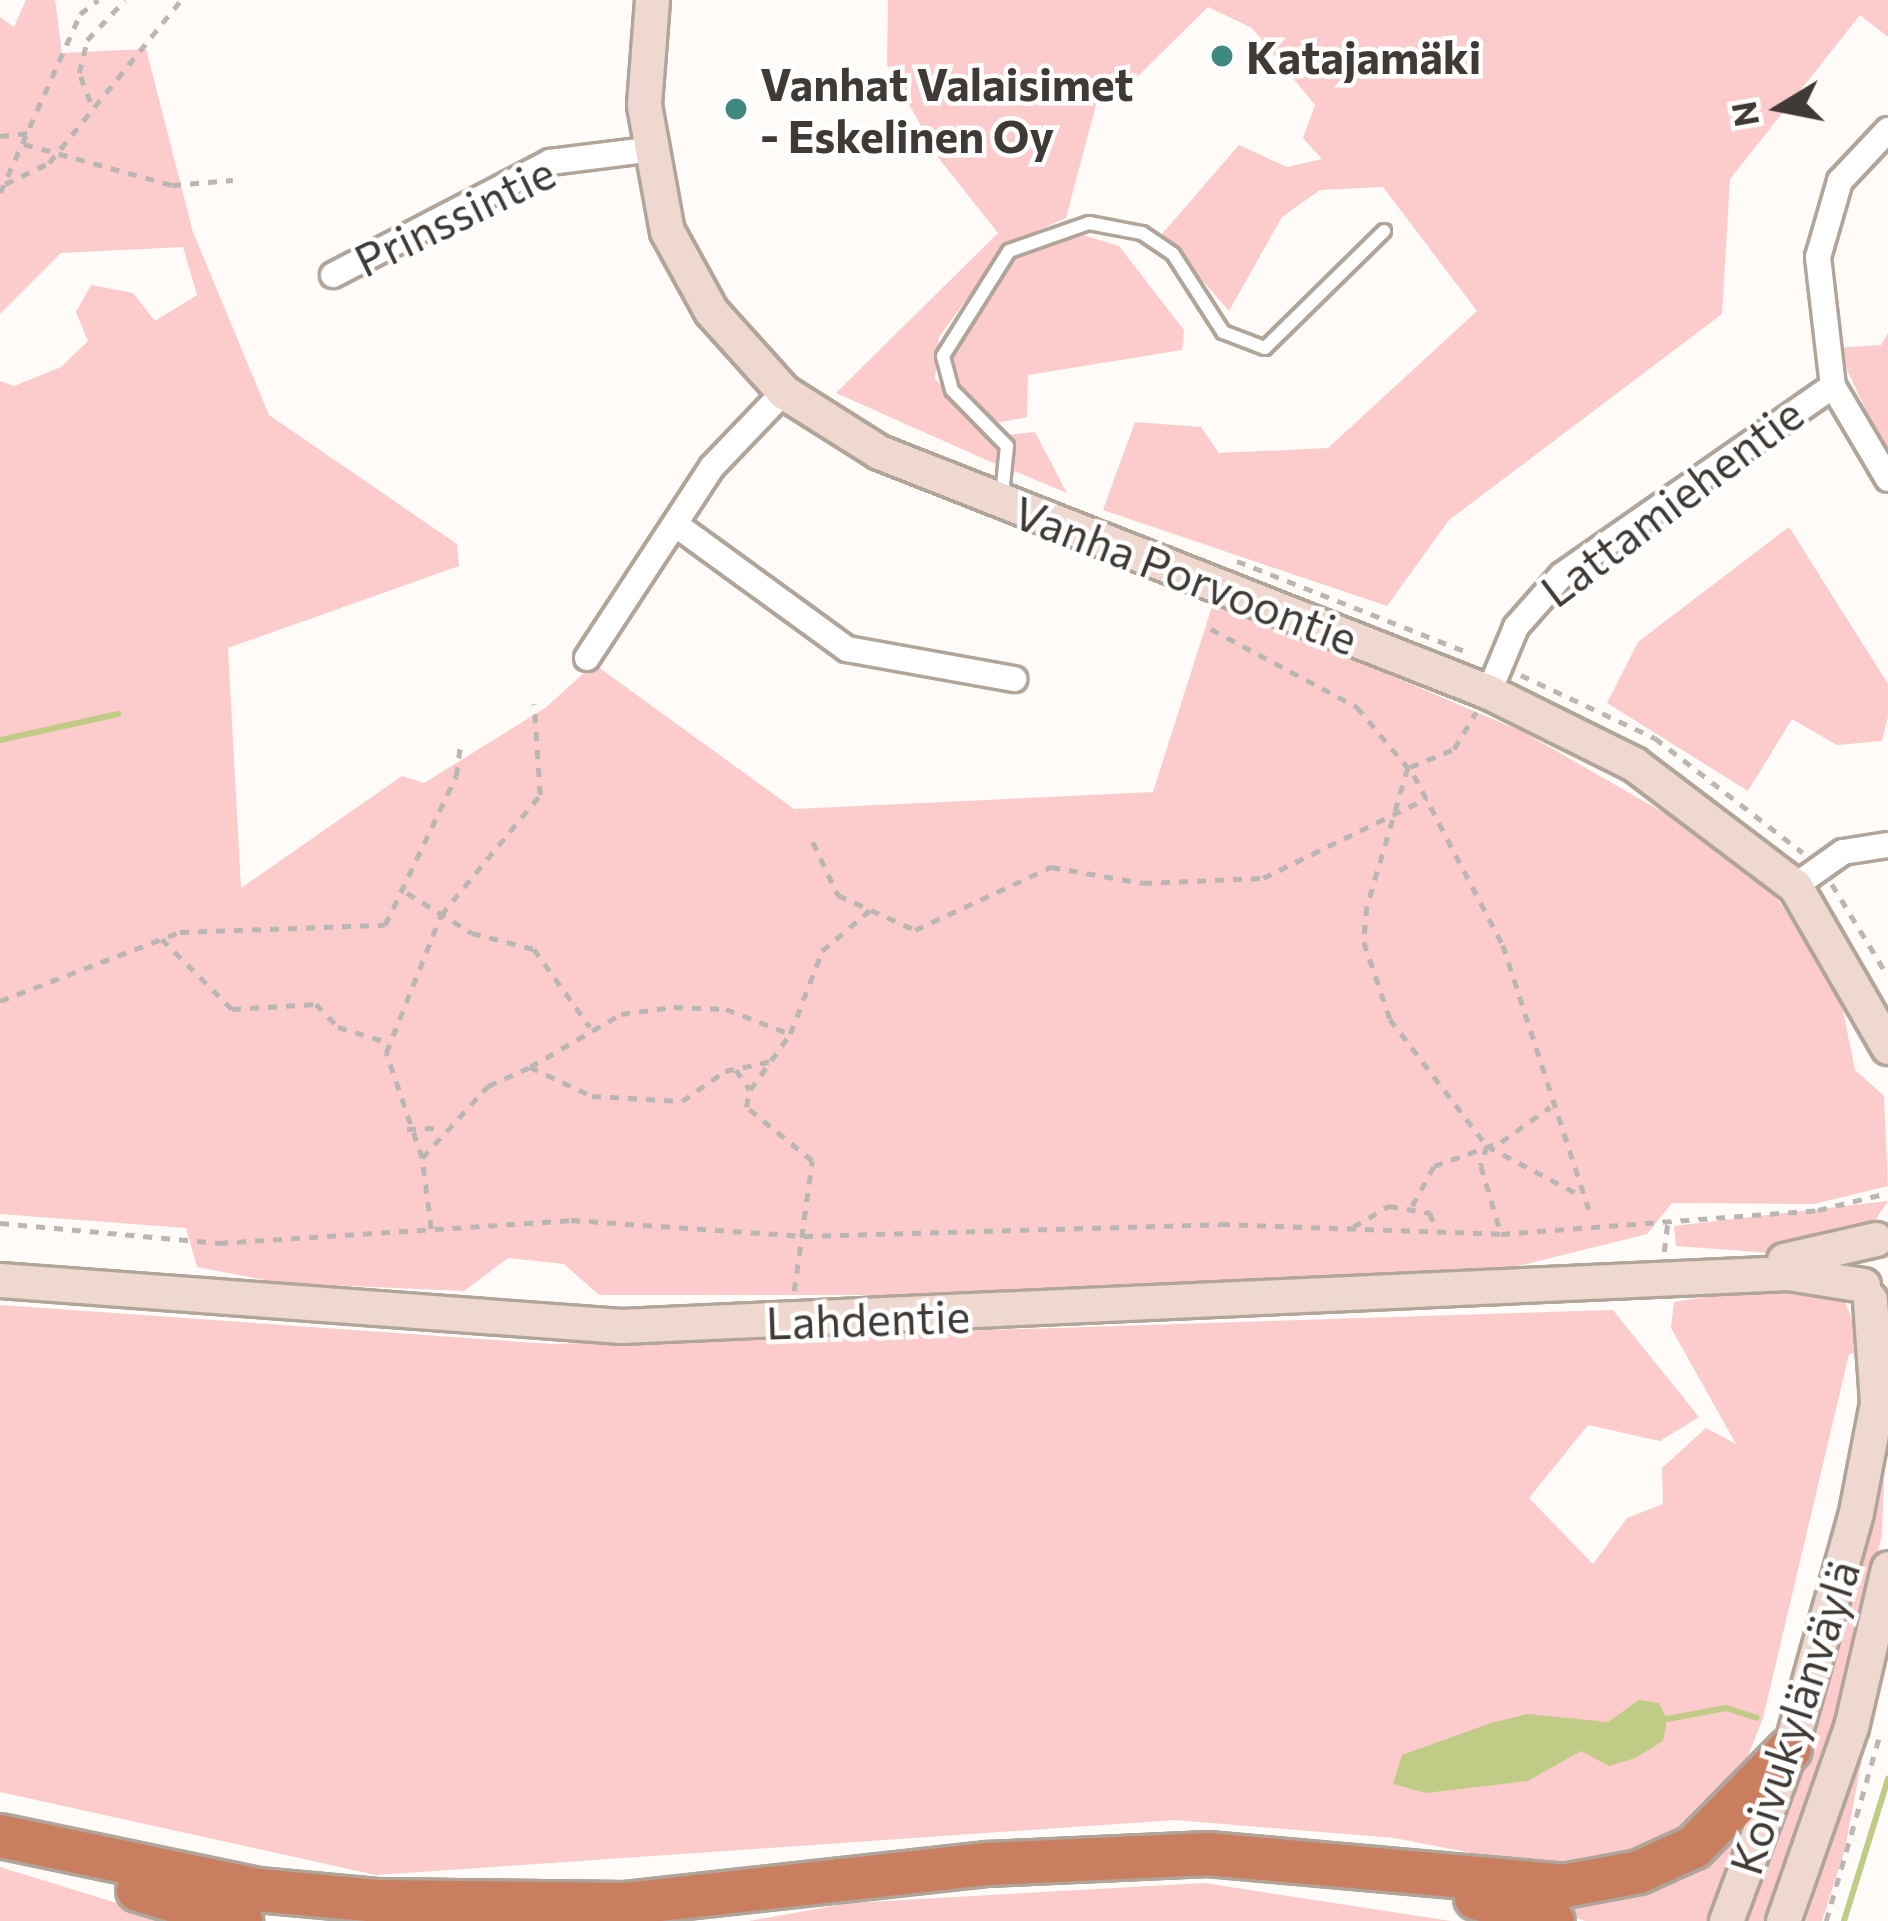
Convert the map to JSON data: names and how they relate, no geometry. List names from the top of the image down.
{
  "streets": {
    "main road": ["Vanha Porvoontie", "Lahdentie", "Koivukylänväylä"],
    "street": ["Prinssintie", "Lattamiehentie"]
  },
  "crossings": [
    ["Prinssintie", "Vanha Porvoontie"],
    ["Lattamiehentie", "Vanha Porvoontie"],
    ["Lahdentie", "Koivukylänväylä"]
  ],
  "places": ["Katajamäki", "Vanhat Valaisimet - Eskelinen Oy"],
  "north": "left"
}
